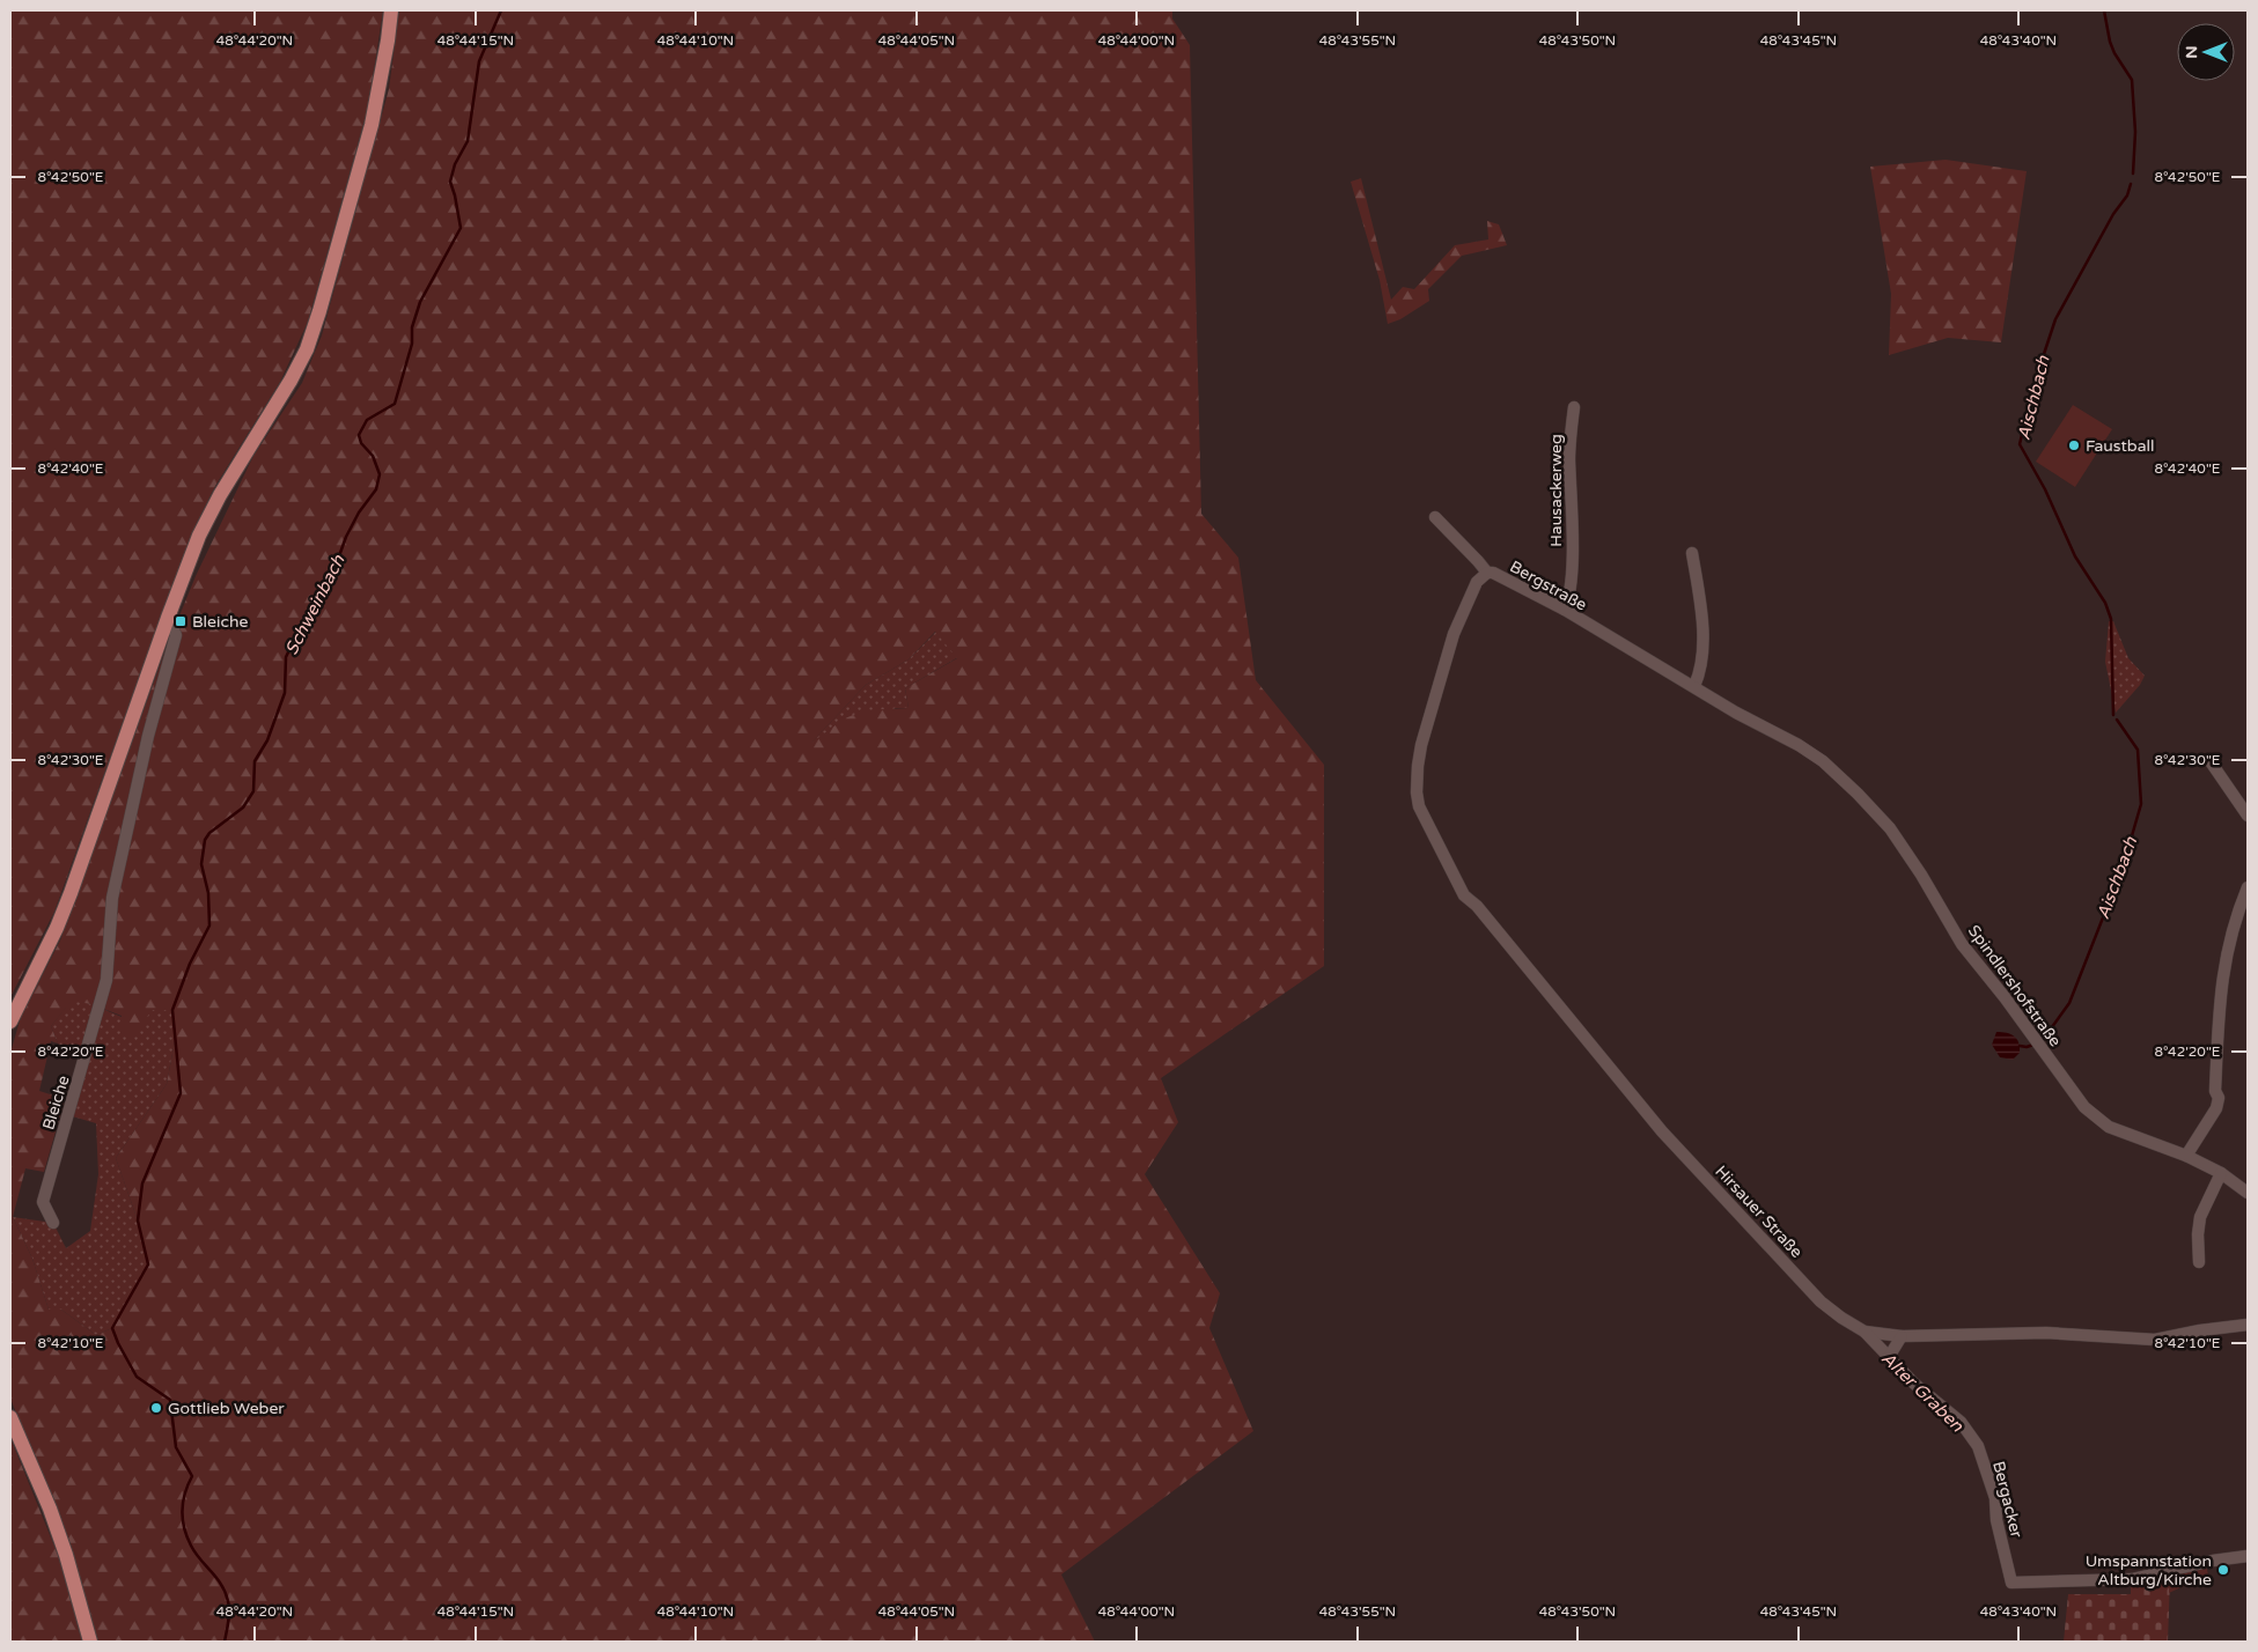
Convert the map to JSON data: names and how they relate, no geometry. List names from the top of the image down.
{
  "streets": {
    "street": [
      "Hausackerweg",
      "Bergstraße",
      "Spindlershofstraße",
      "Bleiche",
      "Hirsauer Straße",
      "Bergacker"
    ]
  },
  "crossings": [
    ["Hausackerweg", "Bergstraße"],
    ["Bergstraße", "Spindlershofstraße"],
    ["Bergstraße", "Hirsauer Straße"],
    ["Hirsauer Straße", "Bergacker"]
  ],
  "water": ["Aischbach", "Schweinbach", "Alter Graben"],
  "places": {
    "other": ["Faustball", "Gottlieb Weber", "Umspannstation Altburg/Kirche"],
    "transit": ["Bleiche"]
  },
  "north": "left",
  "coordinates": [
    "48°44'20\"N",
    "48°44'15\"N",
    "48°44'10\"N",
    "48°44'05\"N",
    "48°44'00\"N",
    "48°43'55\"N",
    "48°43'50\"N",
    "48°43'45\"N",
    "48°43'40\"N",
    "8°42'50\"E",
    "8°42'40\"E",
    "8°42'30\"E",
    "8°42'20\"E",
    "8°42'10\"E"
  ]
}
